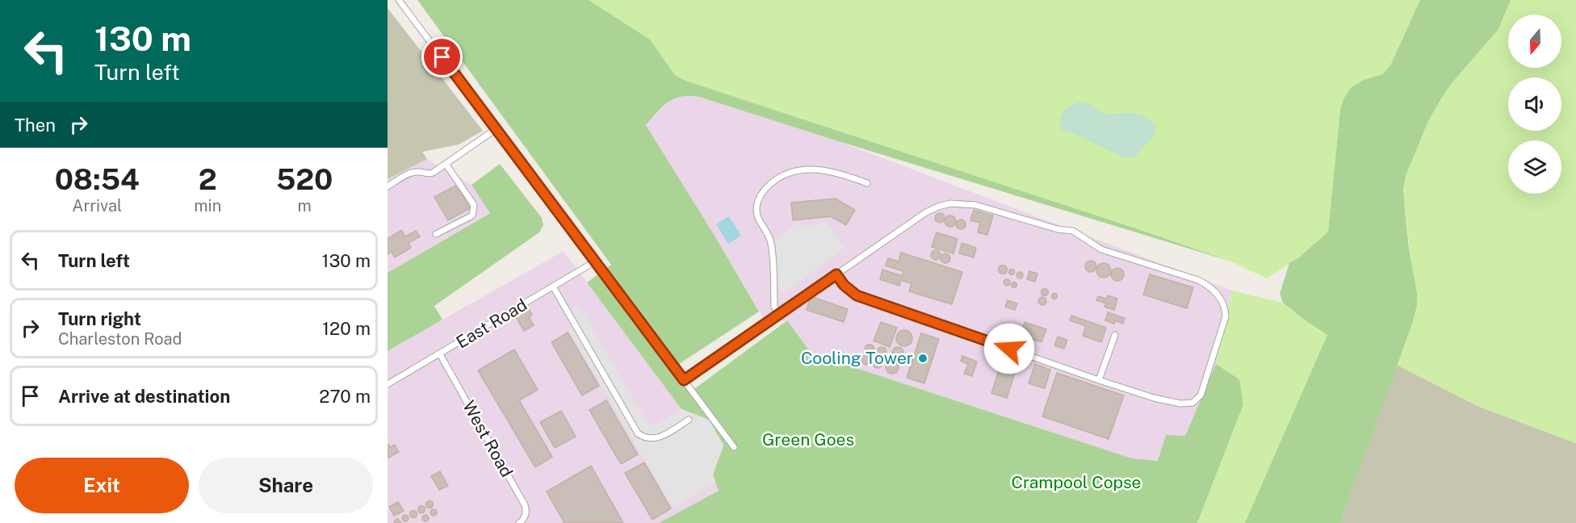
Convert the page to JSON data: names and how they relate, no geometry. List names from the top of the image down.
{
  "streets": {
    "lane": ["East Road", "West Road"]
  },
  "crossings": [
    ["East Road", "West Road"]
  ],
  "parks": ["Green Goes", "Crampool Copse"],
  "places": ["Cooling Tower"],
  "north": "bottom",
  "page": {
    "turn": ["130 m", "Turn left"],
    "then": "Then",
    "eta": [
      "08:54",
      "Arrival",
      "2",
      "min",
      "520",
      "m"
    ],
    "list": [
      {
        "name": "Turn left",
        "value": "130 m"
      },
      {
        "name": "Turn right",
        "note": "Charleston Road",
        "value": "120 m"
      },
      {
        "name": "Arrive at destination",
        "value": "270 m"
      }
    ],
    "buttons": ["Exit", "Share"]
  }
}
